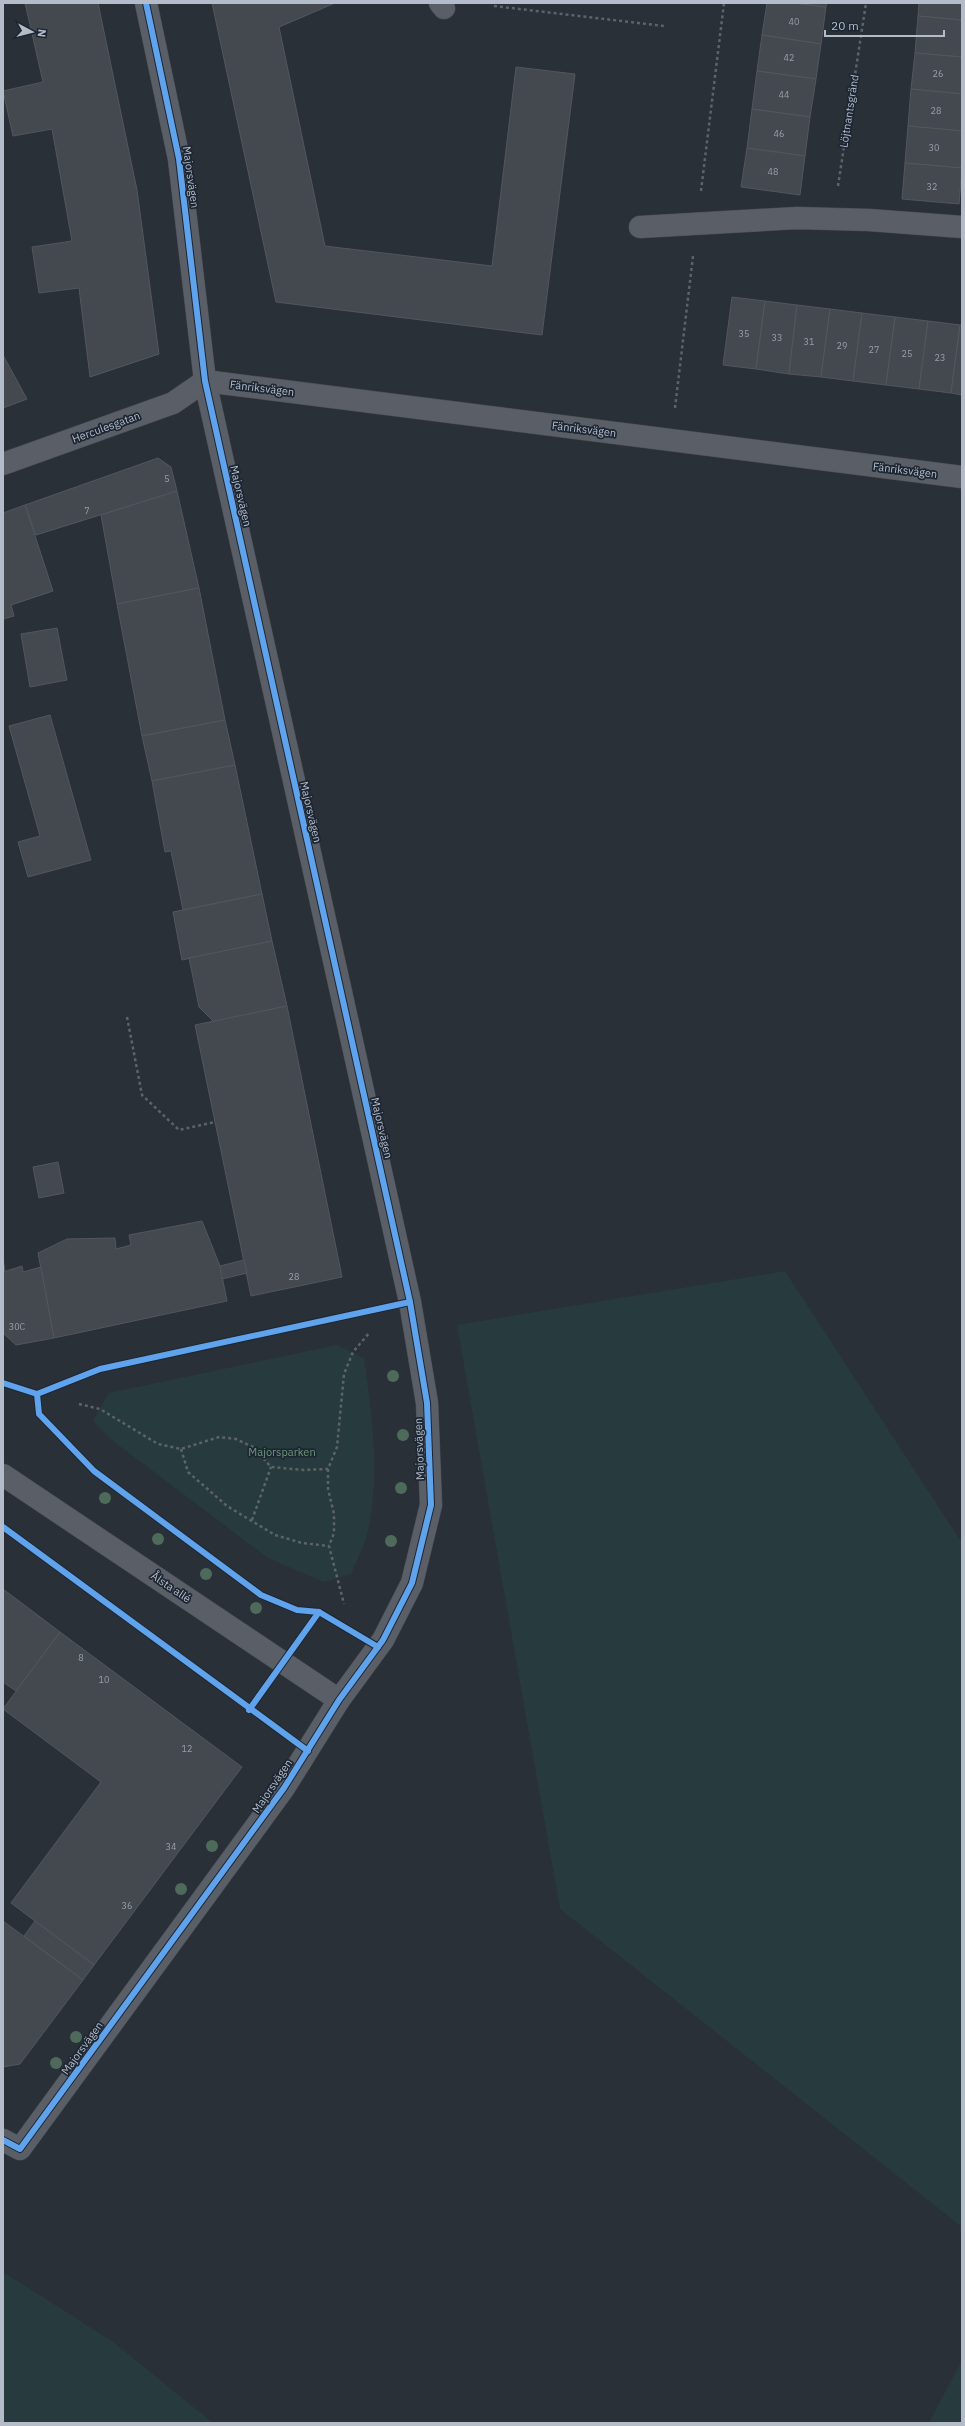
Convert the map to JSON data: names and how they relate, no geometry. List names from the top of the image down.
{
  "streets": {
    "street": [
      "Majorsvägen",
      "Fänriksvägen",
      "Herculesgatan",
      "Ålsta allé"
    ],
    "path": ["Löjtnantsgränd"]
  },
  "crossings": [
    ["Majorsvägen", "Fänriksvägen"],
    ["Majorsvägen", "Herculesgatan"],
    ["Majorsvägen", "Ålsta allé"],
    ["Fänriksvägen", "Herculesgatan"]
  ],
  "parks": ["Majorsparken"],
  "house_numbers": [
    "40",
    "42",
    "26",
    "44",
    "28",
    "46",
    "30",
    "48",
    "32",
    "35",
    "33",
    "31",
    "29",
    "27",
    "25",
    "23",
    "5",
    "7",
    "28",
    "30C",
    "8",
    "10",
    "12",
    "34",
    "36"
  ],
  "scale_bar": "20 m",
  "north": "right"
}
